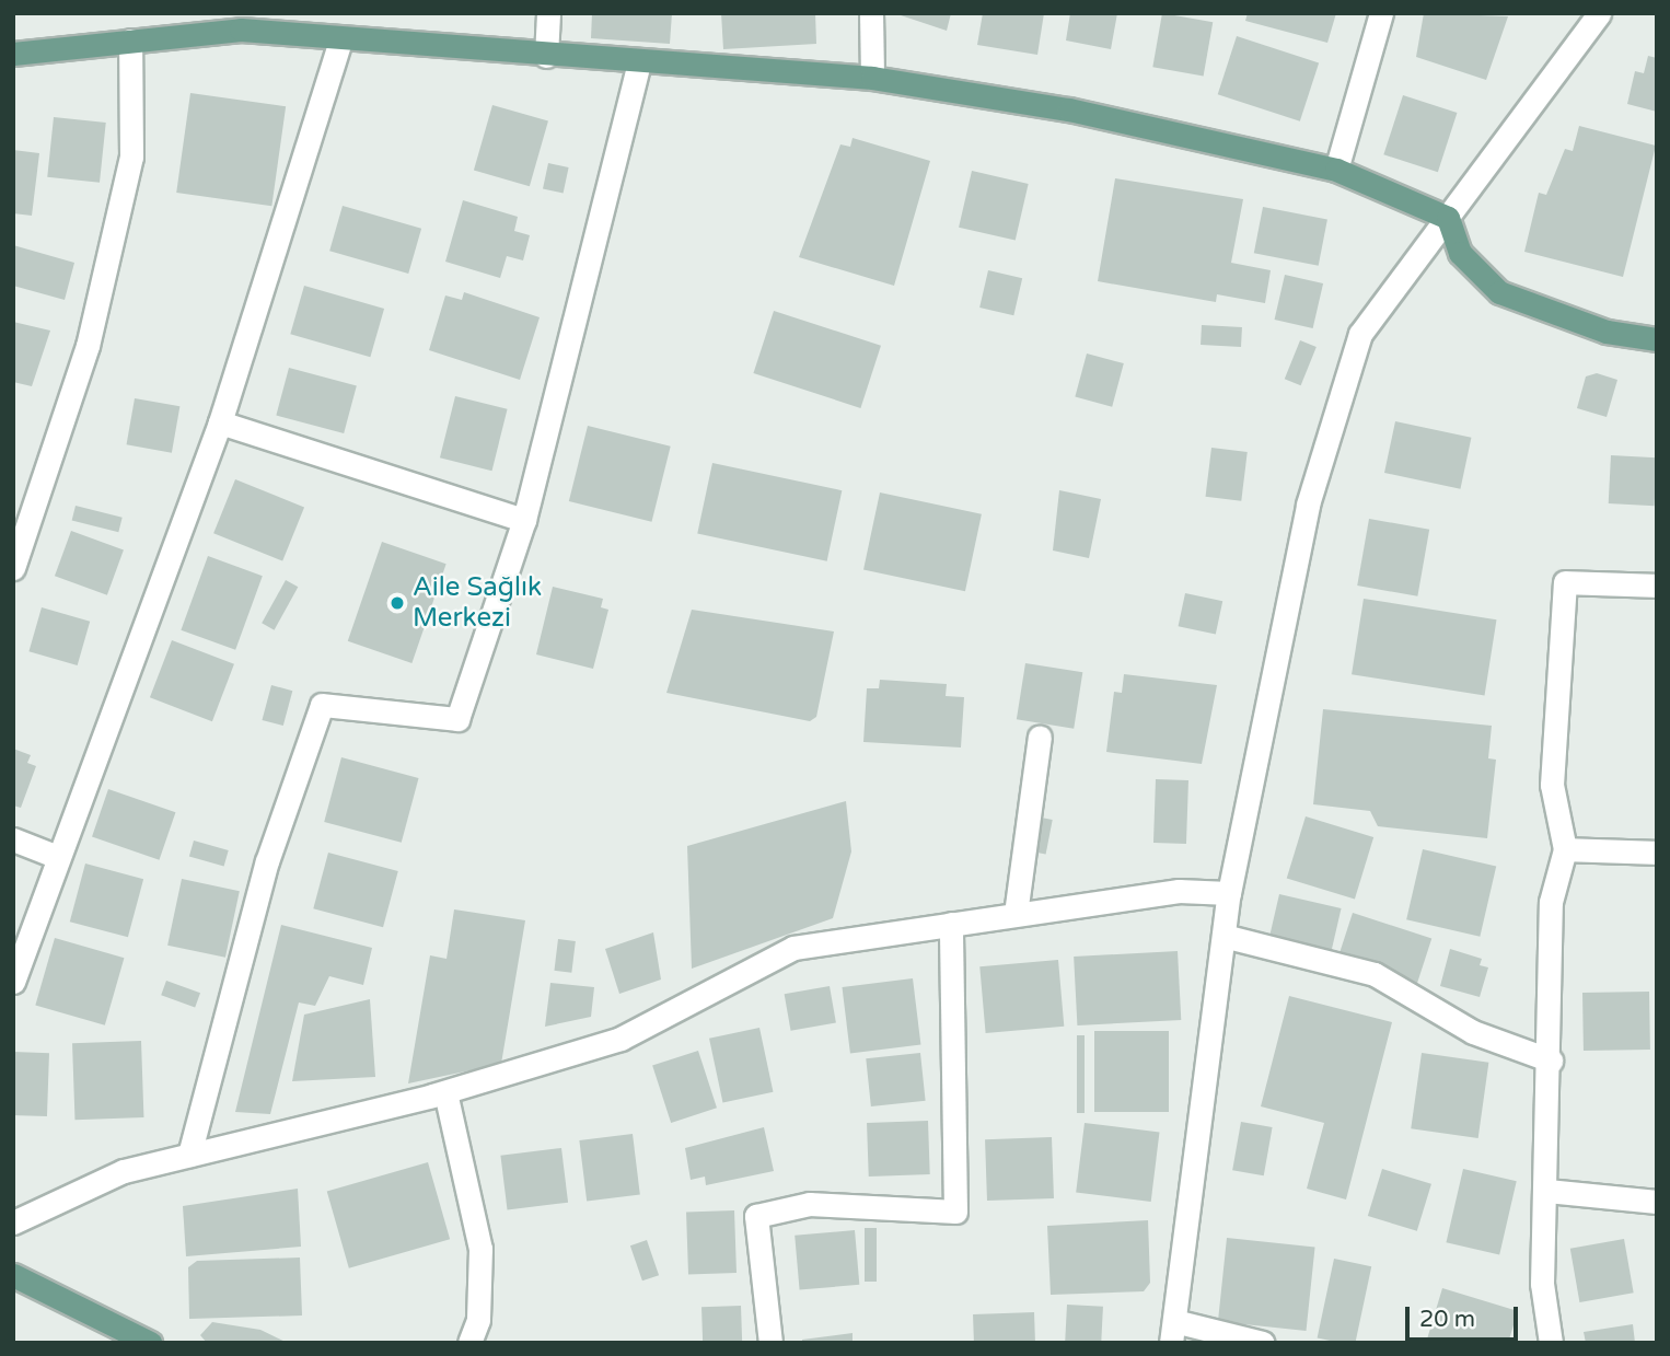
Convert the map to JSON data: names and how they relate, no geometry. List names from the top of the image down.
{
  "places": ["Aile Sağlık Merkezi"],
  "scale_bar": "20 m"
}
